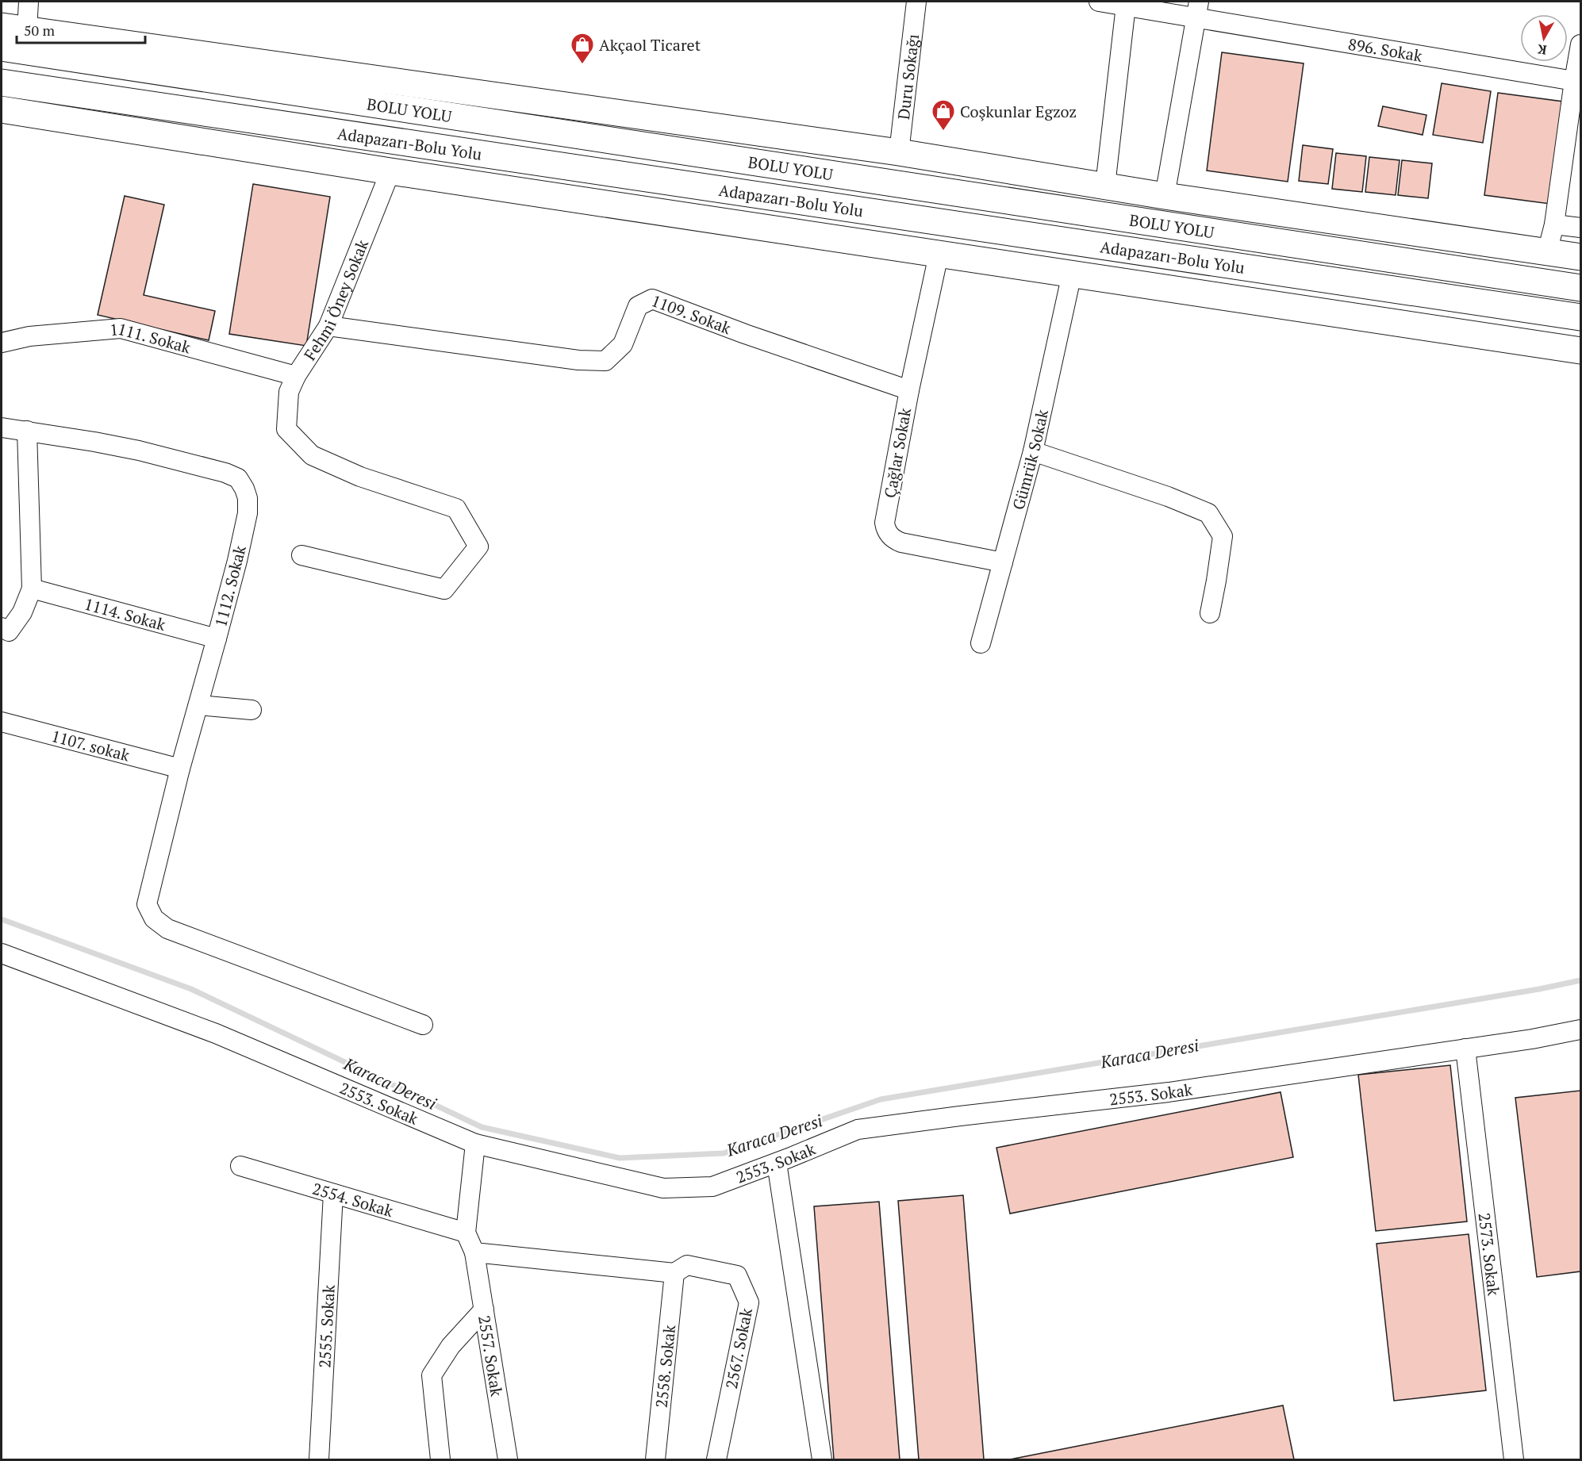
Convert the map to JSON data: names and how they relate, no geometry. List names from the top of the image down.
{
  "streets": {
    "highway": ["BOLU YOLU", "Adapazarı-Bolu Yolu"],
    "street": [
      "896. Sokak",
      "Duru Sokağı",
      "Fehmi Öney Sokak",
      "1109. Sokak",
      "1111. Sokak",
      "Çağlar Sokak",
      "Gümrük Sokak",
      "1112. Sokak",
      "1114. Sokak",
      "1107. sokak",
      "2553. Sokak",
      "2554. Sokak",
      "2573. Sokak",
      "2555. Sokak",
      "2567. Sokak",
      "2557. Sokak",
      "2558. Sokak"
    ]
  },
  "crossings": [
    ["Fehmi Öney Sokak", "1109. Sokak"],
    ["Fehmi Öney Sokak", "1111. Sokak"],
    ["1109. Sokak", "Çağlar Sokak"],
    ["Çağlar Sokak", "Gümrük Sokak"],
    ["1112. Sokak", "1114. Sokak"],
    ["1112. Sokak", "1107. sokak"],
    ["2553. Sokak", "2573. Sokak"],
    ["2554. Sokak", "2555. Sokak"],
    ["2567. Sokak", "2558. Sokak"]
  ],
  "water": ["Karaca Deresi"],
  "places": {
    "shop": ["Akçaol Ticaret", "Coşkunlar Egzoz"]
  },
  "scale_bar": "50 m",
  "north": "bottom"
}
